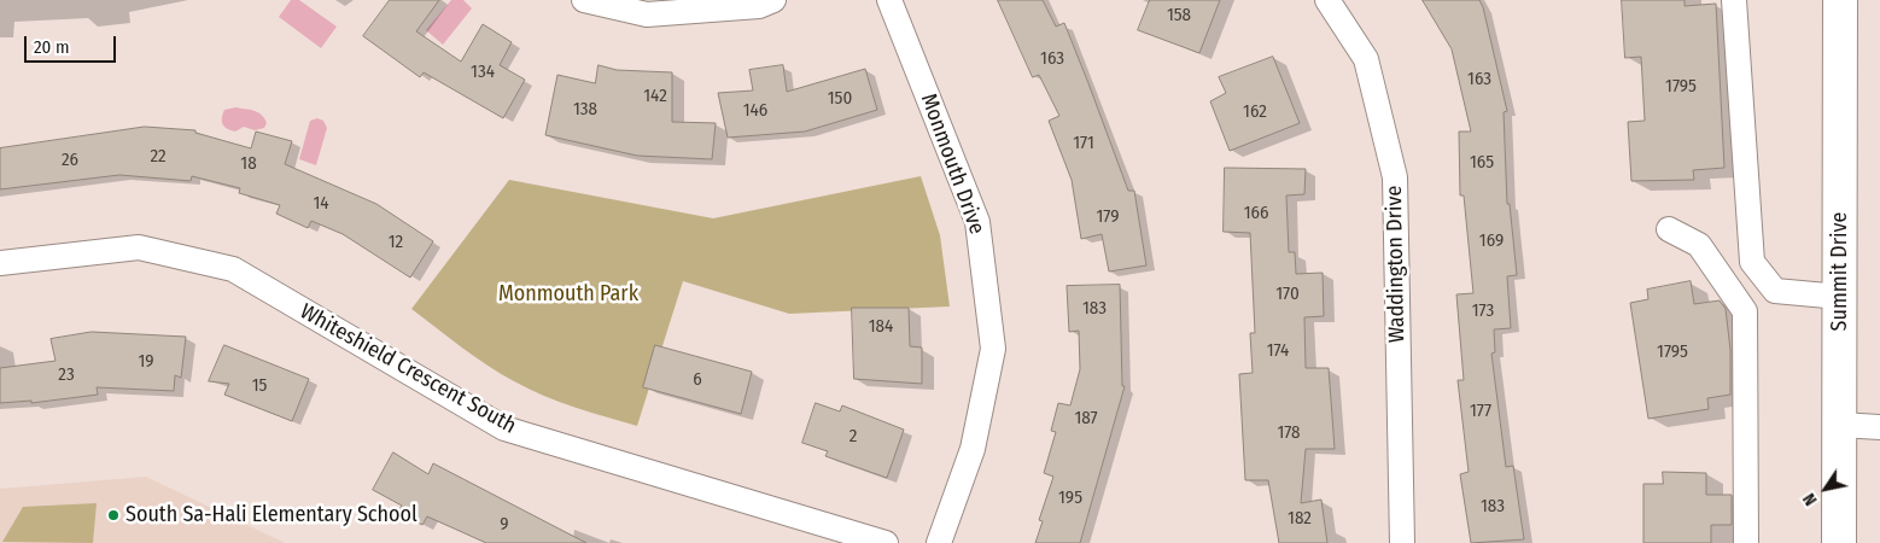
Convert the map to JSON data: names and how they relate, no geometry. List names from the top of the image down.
{
  "streets": {
    "main road": ["Summit Drive"],
    "street": ["Monmouth Drive", "Waddington Drive", "Whiteshield Crescent South"]
  },
  "parks": ["Monmouth Park"],
  "places": ["South Sa-Hali Elementary School"],
  "house_numbers": [
    "158",
    "163",
    "134",
    "163",
    "1795",
    "142",
    "150",
    "138",
    "146",
    "162",
    "171",
    "22",
    "26",
    "165",
    "18",
    "14",
    "166",
    "179",
    "169",
    "12",
    "170",
    "183",
    "173",
    "184",
    "174",
    "1795",
    "19",
    "23",
    "6",
    "15",
    "177",
    "187",
    "178",
    "2",
    "195",
    "183",
    "182",
    "9"
  ],
  "scale_bar": "20 m",
  "north": "bottom left"
}
